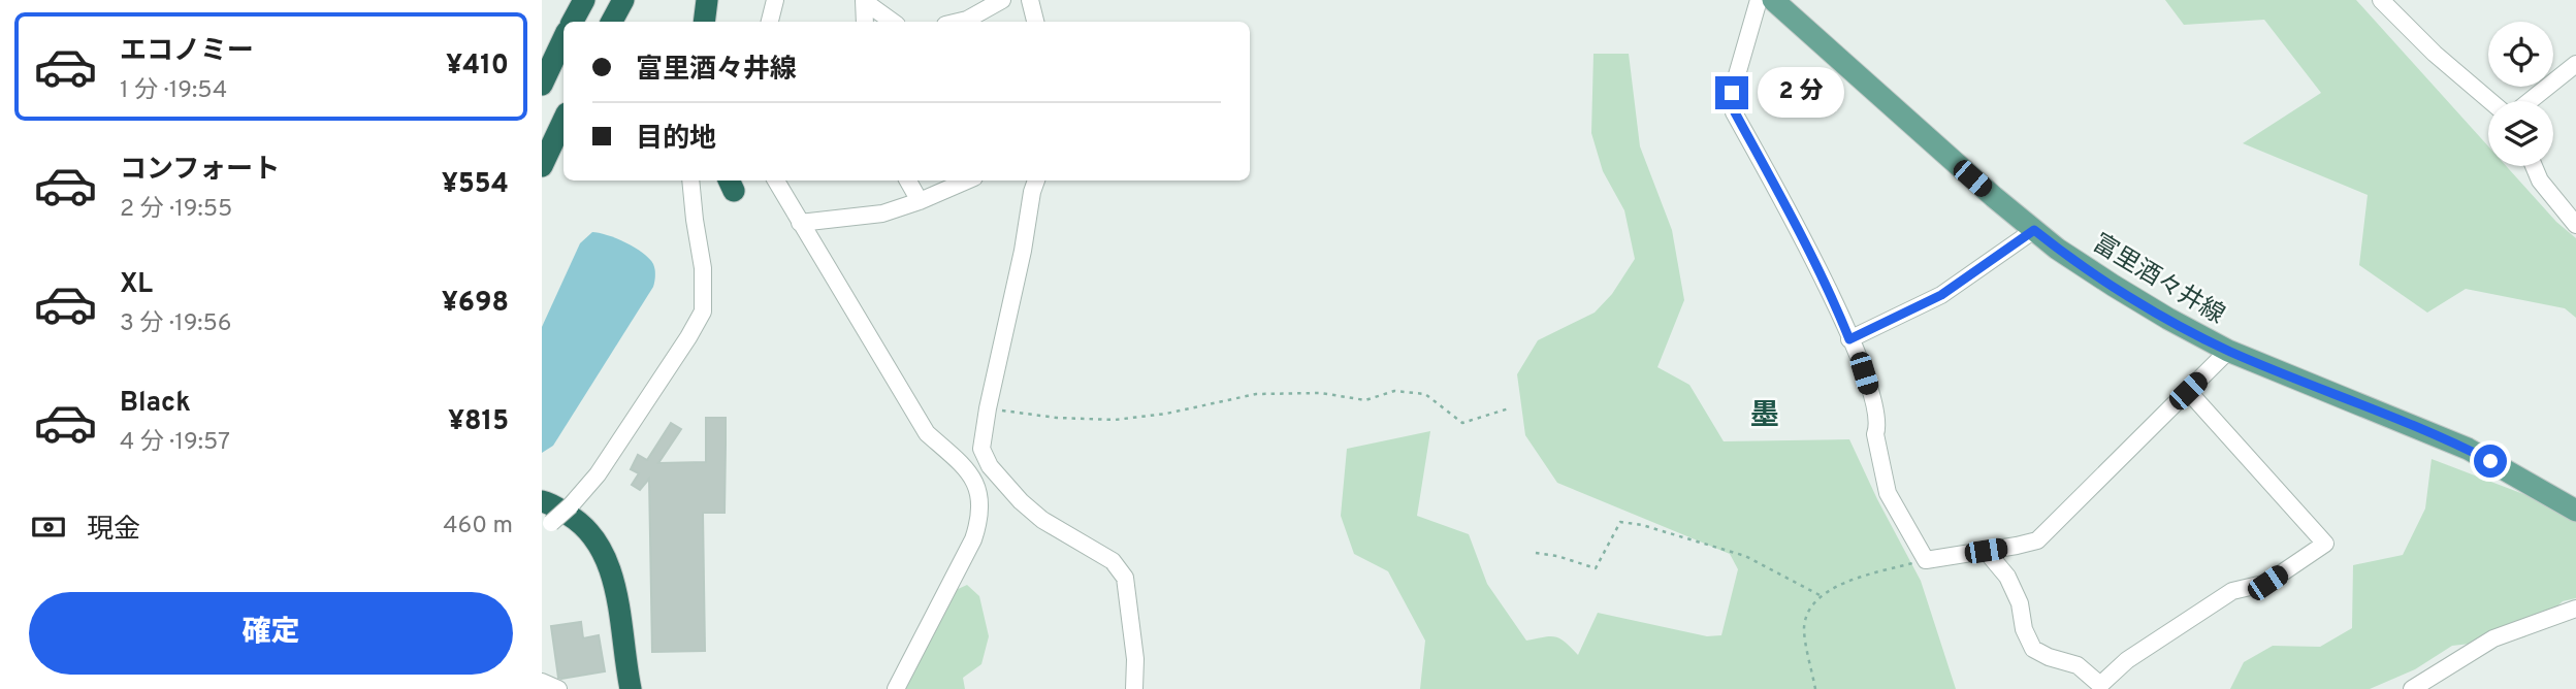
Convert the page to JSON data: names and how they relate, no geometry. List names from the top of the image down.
{
  "streets": {
    "main road": ["富里酒々井線"]
  },
  "districts": ["墨"],
  "page": {
    "list": [
      {
        "name": "エコノミー",
        "note": "1 分 · 19:54",
        "value": "¥410"
      },
      {
        "name": "コンフォート",
        "note": "2 分 · 19:55",
        "value": "¥554"
      },
      {
        "name": "XL",
        "note": "3 分 · 19:56",
        "value": "¥698"
      },
      {
        "name": "Black",
        "note": "4 分 · 19:57",
        "value": "¥815"
      }
    ],
    "banner": ["富里酒々井線", "目的地"],
    "bubble": "2 分",
    "pay": ["現金", "460 m"],
    "buttons": "確定"
  }
}
